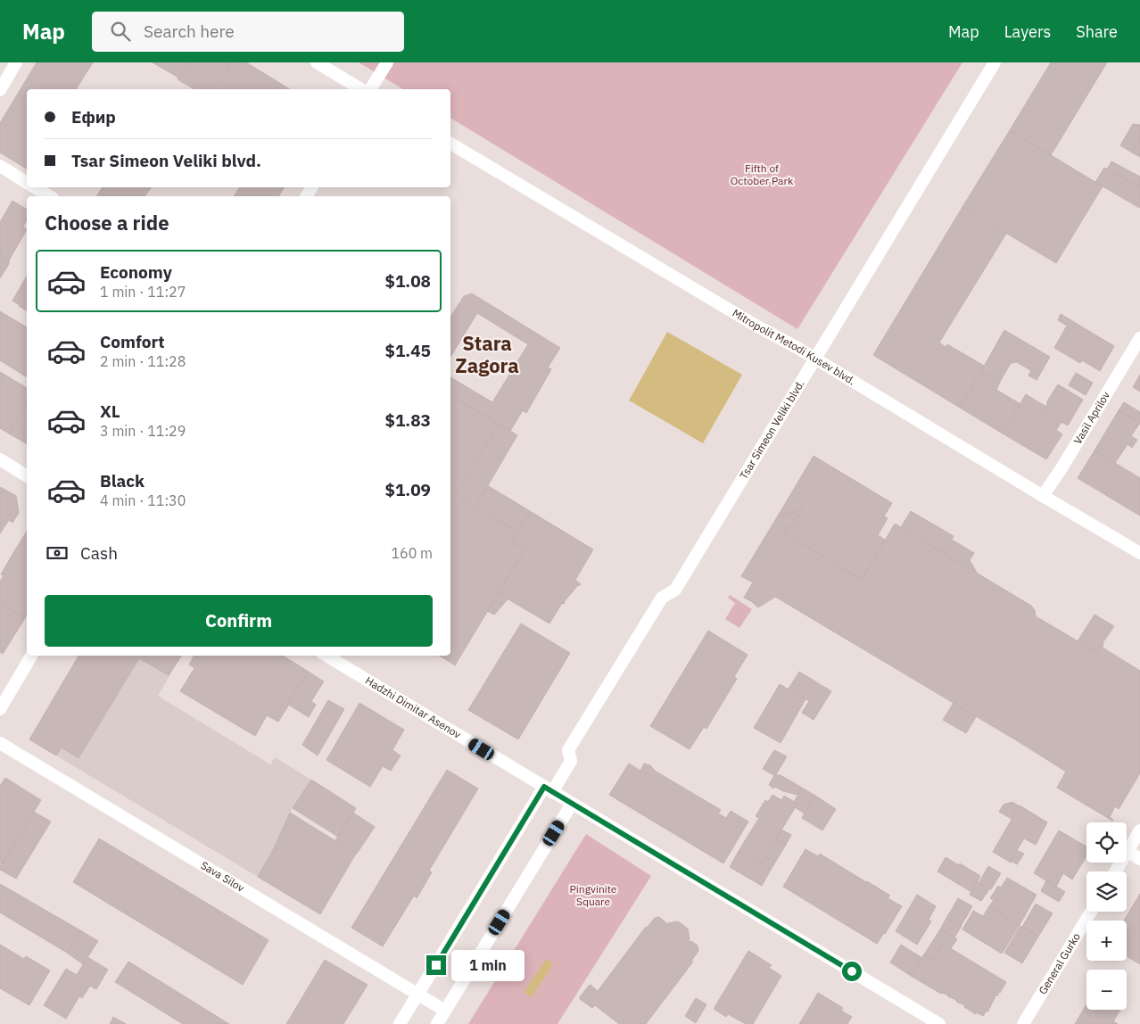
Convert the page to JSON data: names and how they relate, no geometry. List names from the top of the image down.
{
  "streets": {
    "street": [
      "Mitropolit Metodi Kusev blvd.",
      "Vasil Aprilov",
      "Tsar Simeon Veliki blvd.",
      "Hadzhi Dimitar Asenov",
      "Sava Silov",
      "General Gurko"
    ]
  },
  "crossings": [
    ["Mitropolit Metodi Kusev blvd.", "Vasil Aprilov"],
    ["Mitropolit Metodi Kusev blvd.", "Tsar Simeon Veliki blvd."],
    ["Tsar Simeon Veliki blvd.", "Hadzhi Dimitar Asenov"],
    ["Tsar Simeon Veliki blvd.", "Sava Silov"]
  ],
  "districts": ["Stara Zagora"],
  "parks": ["Fifth of October Park", "Pingvinite Square"],
  "page": {
    "header": "Map",
    "search": "Search here",
    "nav": ["Map", "Layers", "Share"],
    "banner": ["Ефир", "Tsar Simeon Veliki blvd."],
    "heading": "Choose a ride",
    "list": [
      {
        "name": "Economy",
        "note": "1 min · 11:27",
        "value": "$1.08"
      },
      {
        "name": "Comfort",
        "note": "2 min · 11:28",
        "value": "$1.45"
      },
      {
        "name": "XL",
        "note": "3 min · 11:29",
        "value": "$1.83"
      },
      {
        "name": "Black",
        "note": "4 min · 11:30",
        "value": "$1.09"
      }
    ],
    "pay": ["Cash", "160 m"],
    "buttons": "Confirm",
    "map_buttons": ["+", "−"],
    "bubble": "1 min"
  }
}
